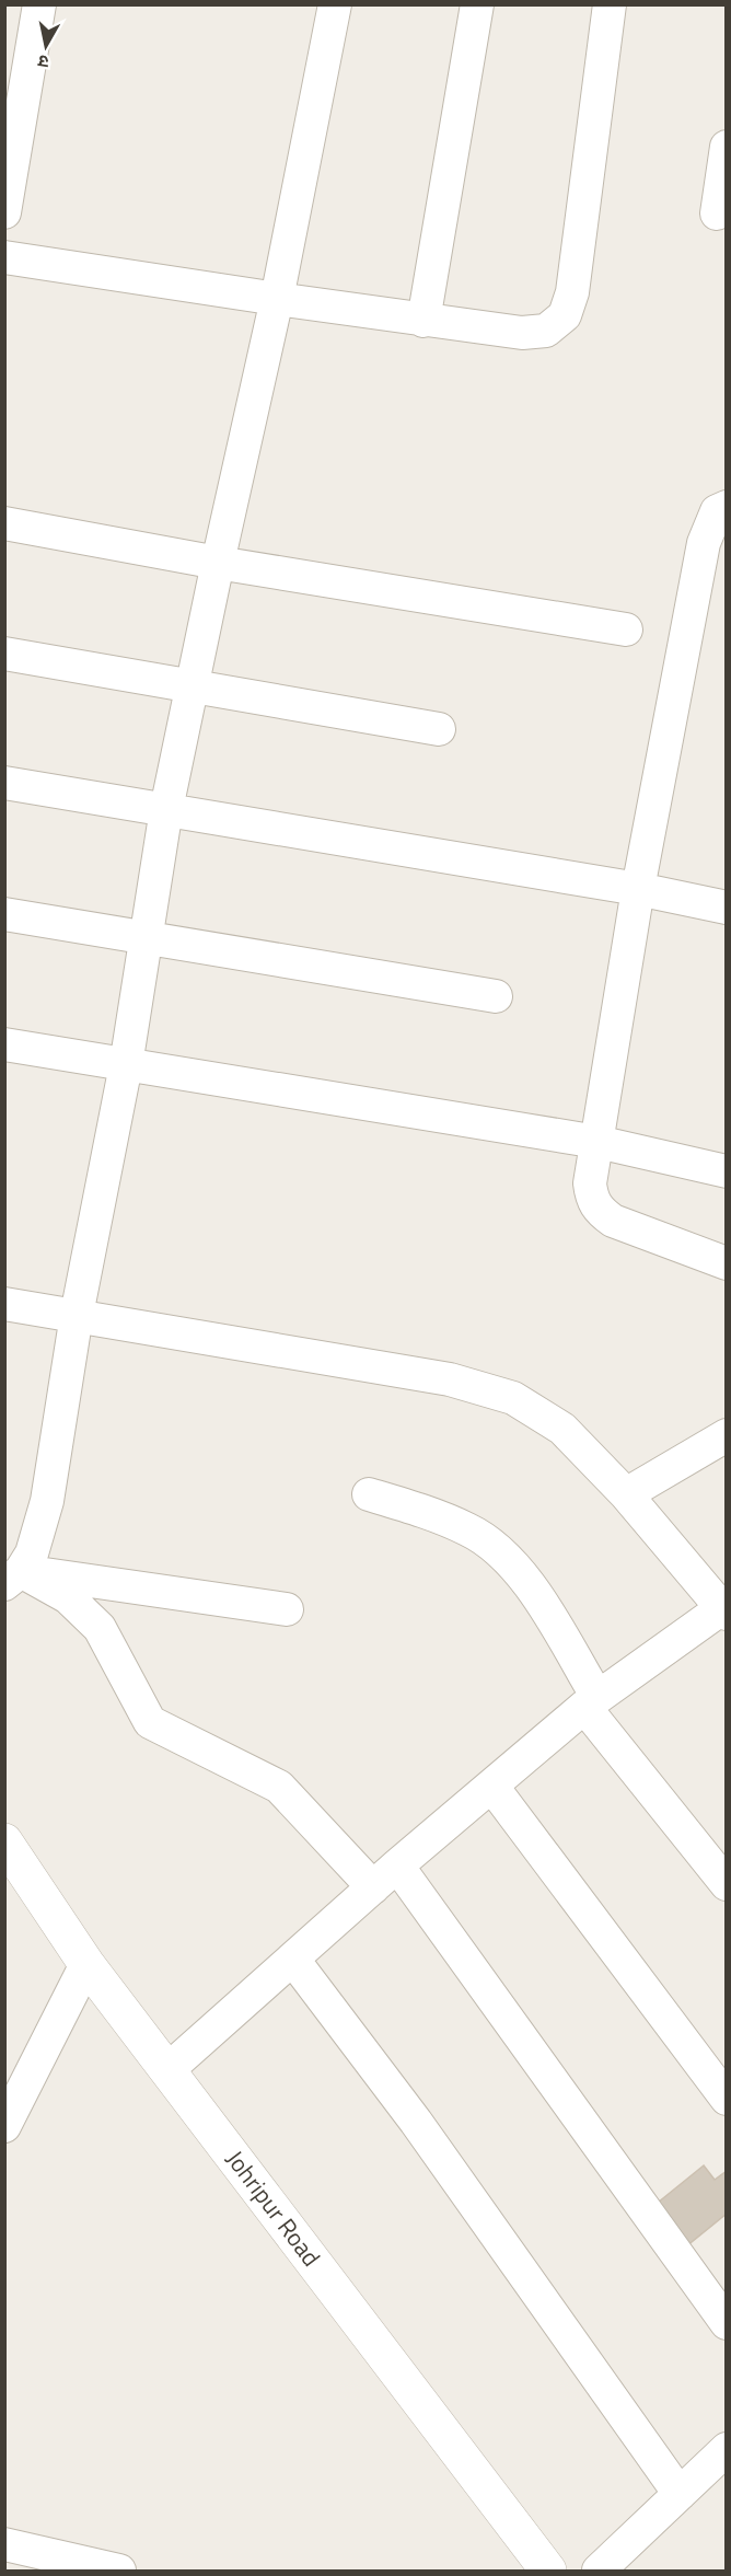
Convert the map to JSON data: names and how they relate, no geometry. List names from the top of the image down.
{
  "streets": {
    "street": ["Johripur Road"]
  },
  "north": "bottom"
}
